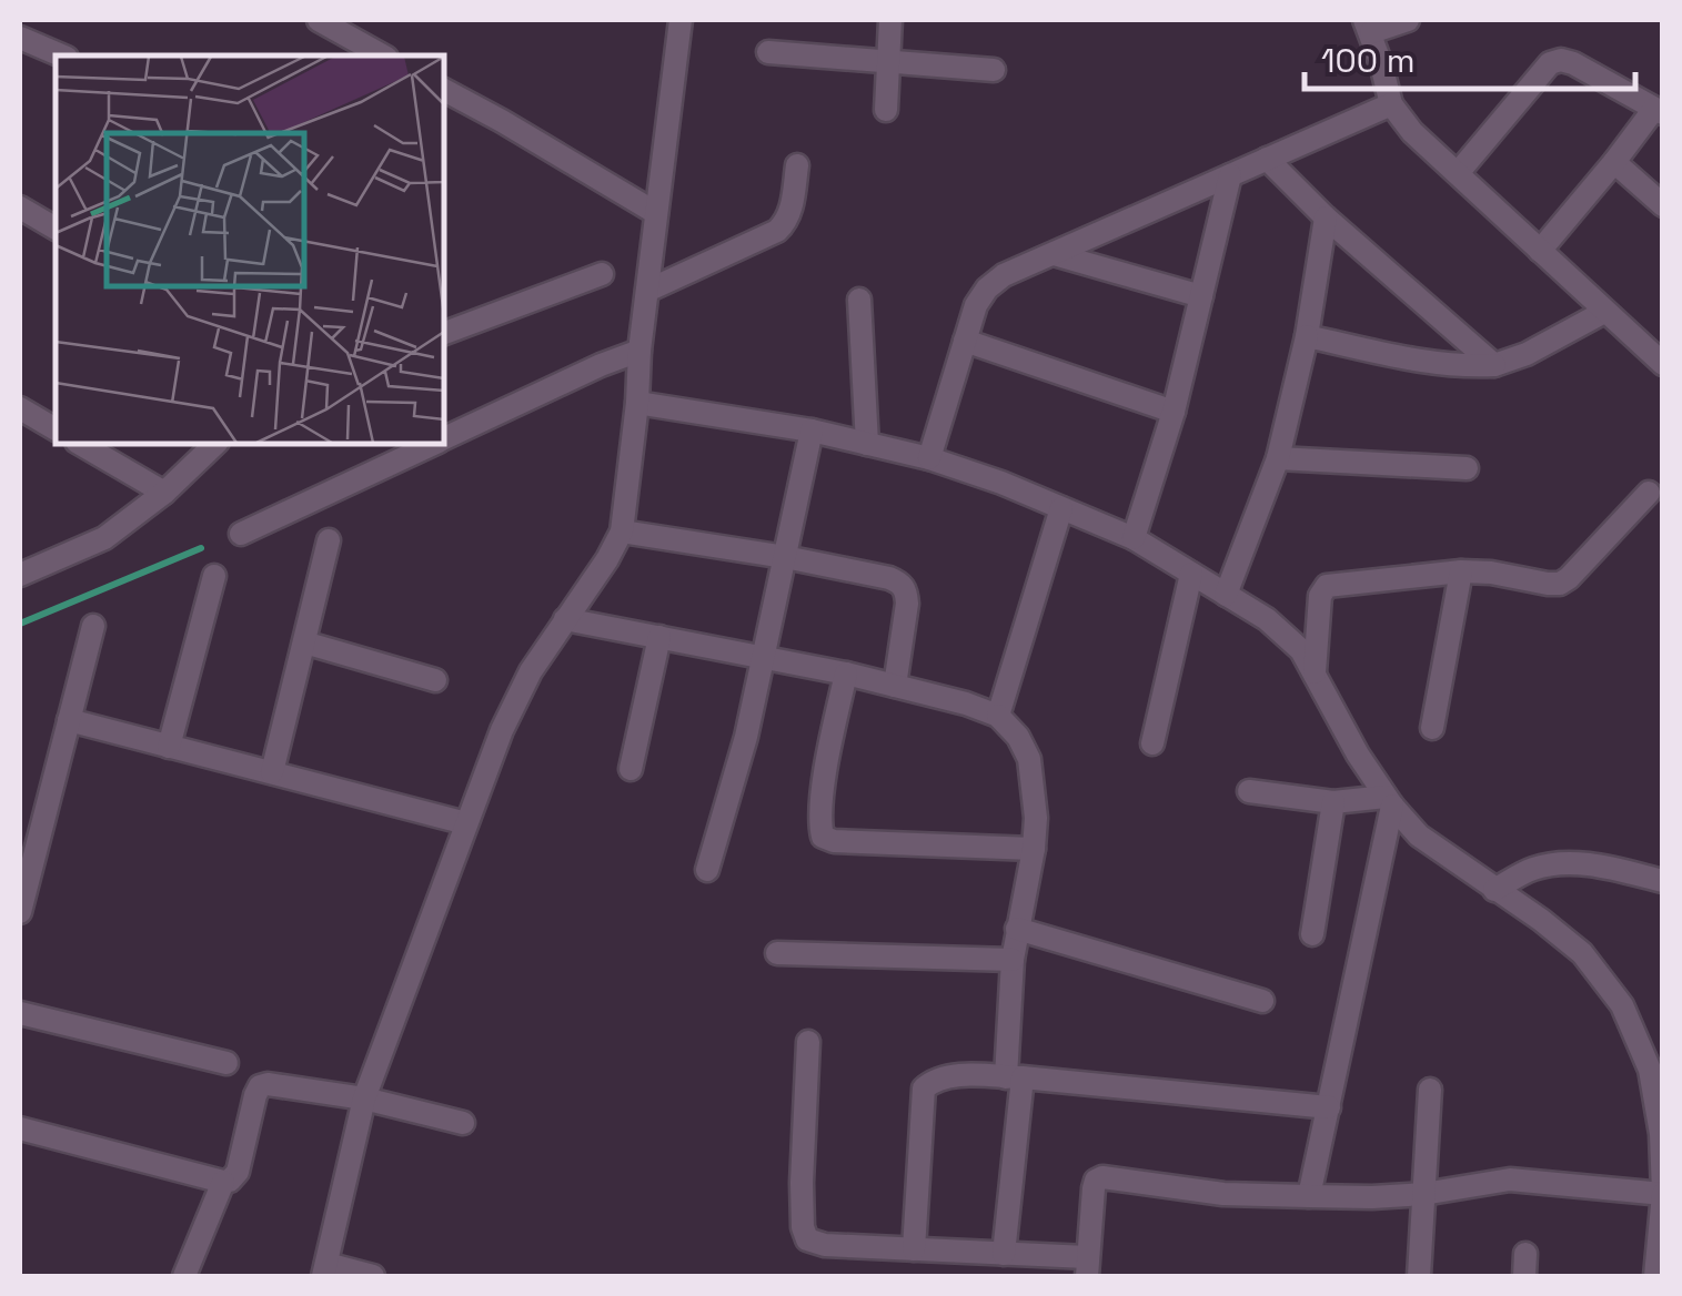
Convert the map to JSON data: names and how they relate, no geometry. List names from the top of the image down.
{
  "scale_bar": "100 m"
}
